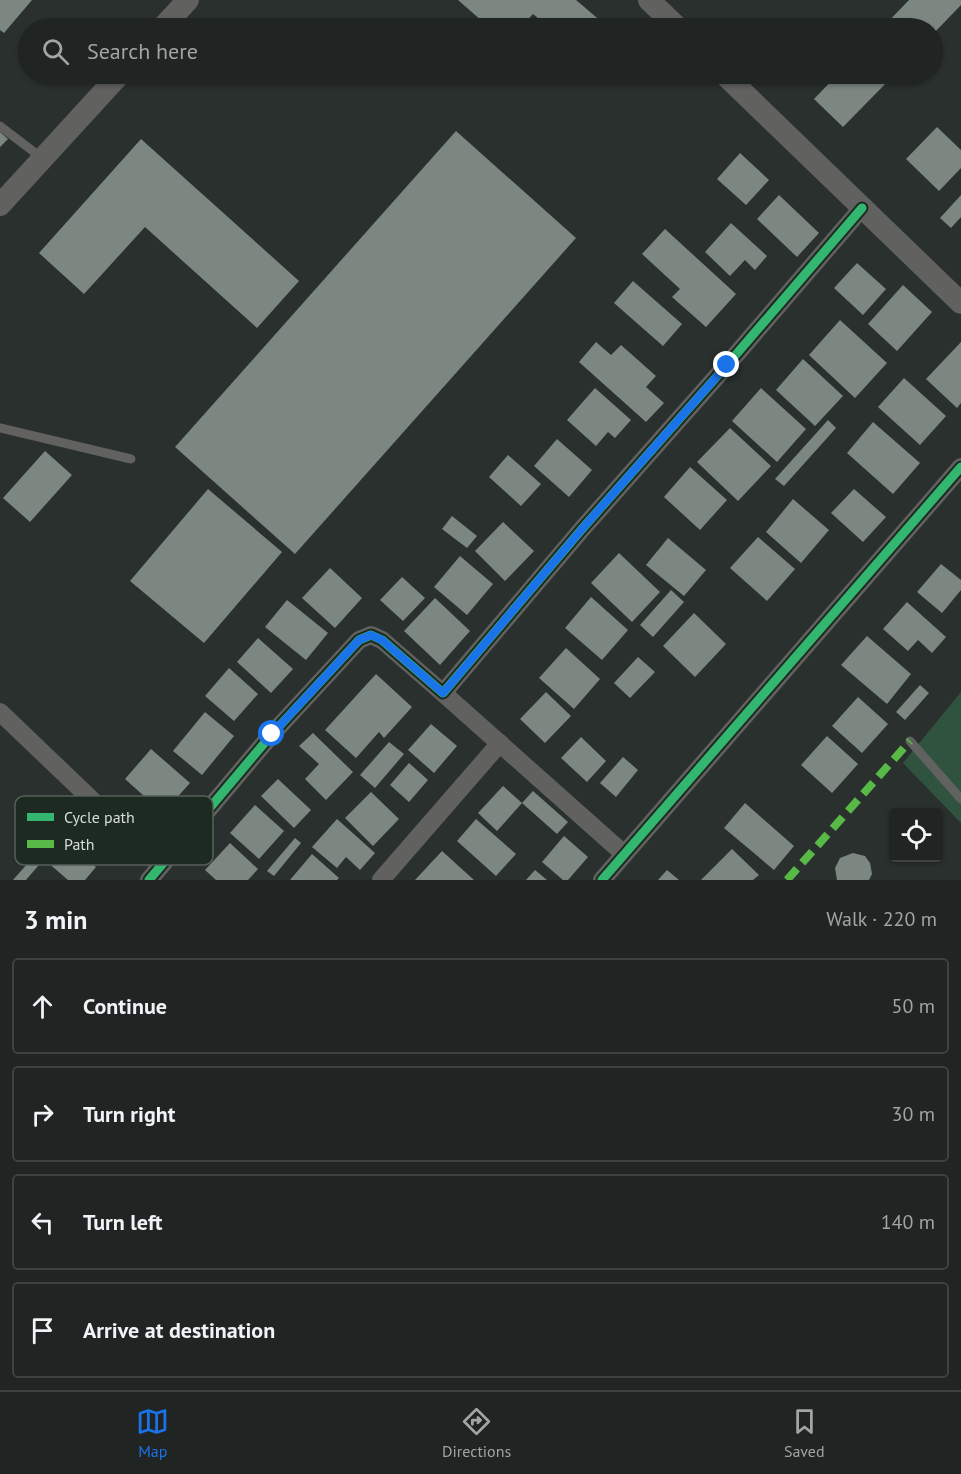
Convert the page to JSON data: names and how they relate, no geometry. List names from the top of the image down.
{
  "legend": ["Cycle path", "Path"],
  "page": {
    "search": "Search here",
    "heading": ["3 min", "Walk · 220 m"],
    "list": [
      ["Continue", "50 m"],
      ["Turn right", "30 m"],
      ["Turn left", "140 m"],
      "Arrive at destination"
    ],
    "nav": ["Map", "Directions", "Saved"]
  }
}
